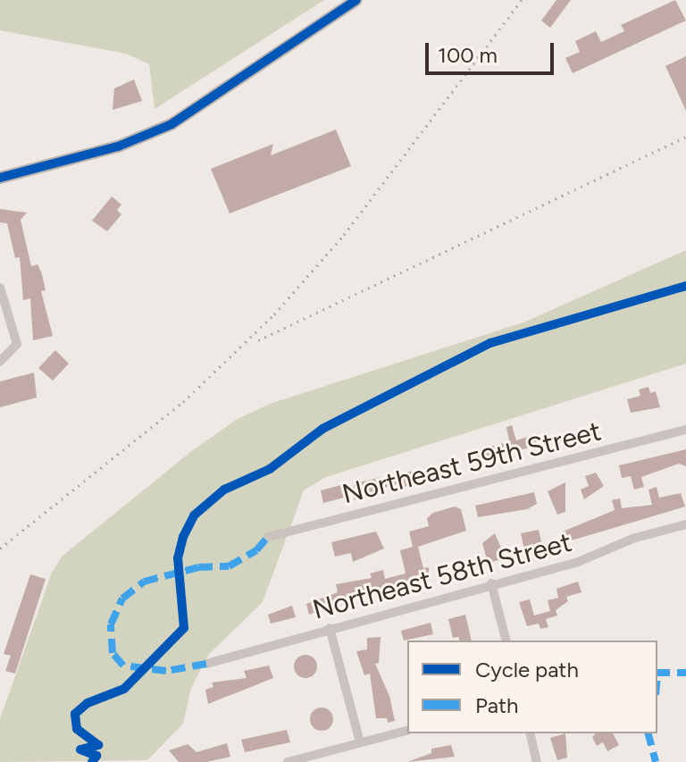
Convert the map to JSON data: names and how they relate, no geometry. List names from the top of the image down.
{
  "streets": {
    "street": ["Northeast 59th Street", "Northeast 58th Street"]
  },
  "legend": ["Cycle path", "Path"],
  "scale_bar": "100 m"
}
